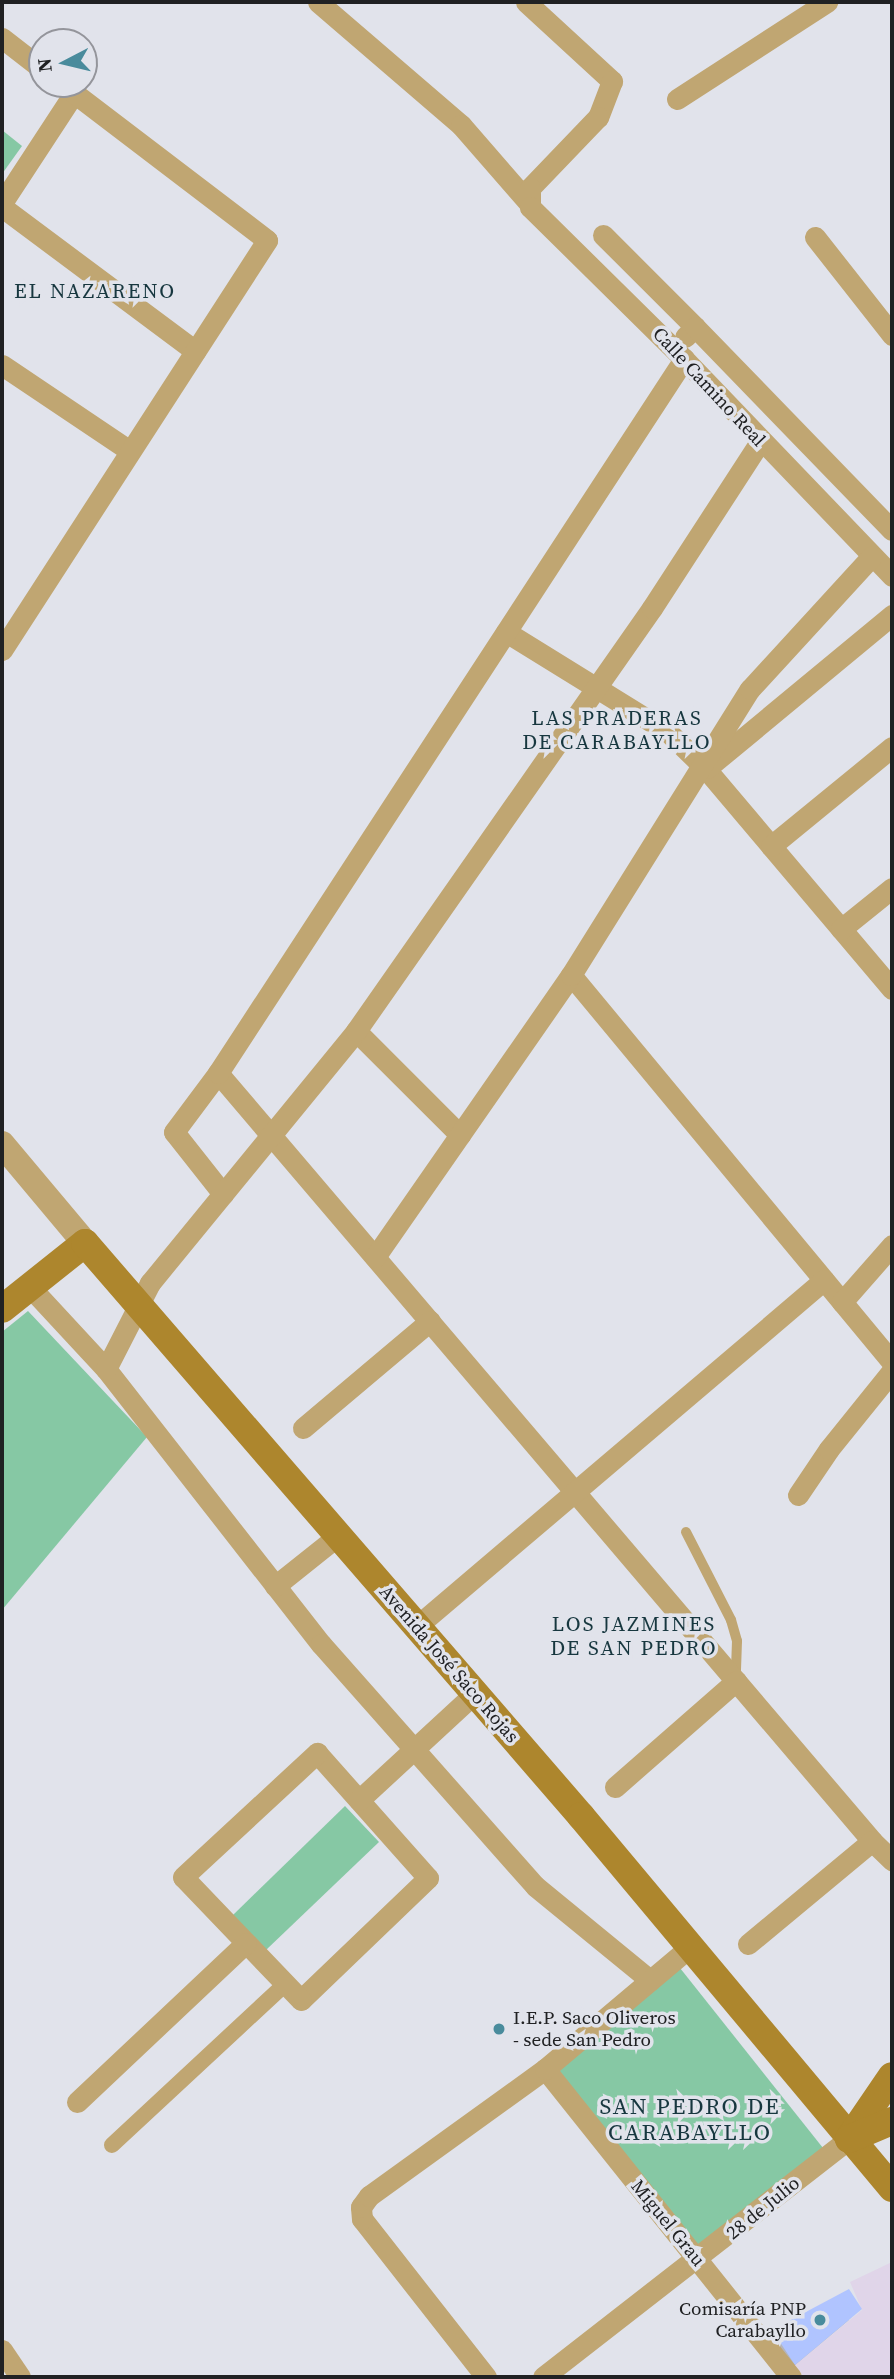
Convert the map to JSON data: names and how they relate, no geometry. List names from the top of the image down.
{
  "streets": {
    "main road": ["Avenida José Saco Rojas"],
    "street": ["Calle Camino Real", "28 de Julio", "Miguel Grau"]
  },
  "crossings": [
    ["Avenida José Saco Rojas", "28 de Julio"],
    ["28 de Julio", "Miguel Grau"]
  ],
  "districts": [
    "EL NAZARENO",
    "LAS PRADERAS DE CARABAYLLO",
    "LOS JAZMINES DE SAN PEDRO",
    "SAN PEDRO DE CARABAYLLO"
  ],
  "places": ["I.E.P. Saco Oliveros - sede San Pedro", "Comisaría PNP Carabayllo"],
  "north": "left"
}
